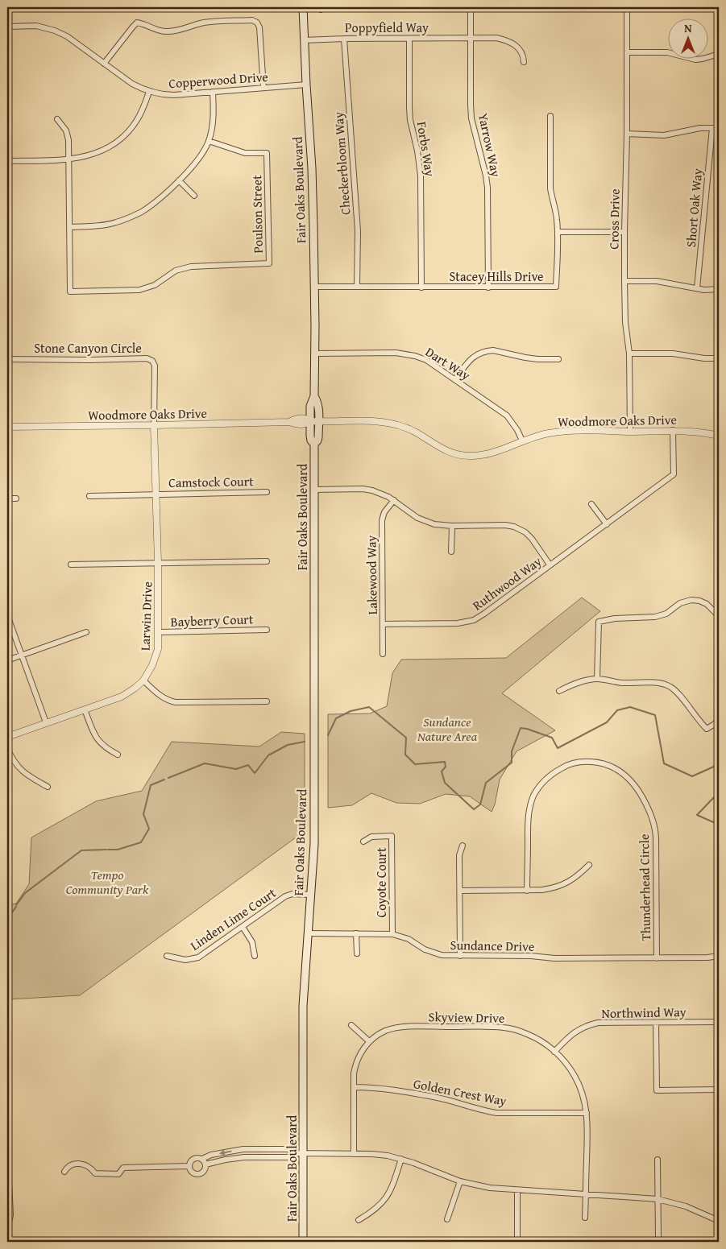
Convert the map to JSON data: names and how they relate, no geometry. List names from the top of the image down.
{
  "streets": {
    "main road": ["Fair Oaks Boulevard"],
    "street": [
      "Poppyfield Way",
      "Copperwood Drive",
      "Yarrow Way",
      "Forbs Way",
      "Checkerbloom Way",
      "Short Oak Way",
      "Poulson Street",
      "Cross Drive",
      "Stacey Hills Drive",
      "Stone Canyon Circle",
      "Dart Way",
      "Woodmore Oaks Drive",
      "Camstock Court",
      "Lakewood Way",
      "Ruthwood Way",
      "Larwin Drive",
      "Bayberry Court",
      "Coyote Court",
      "Thunderhead Circle",
      "Linden Lime Court",
      "Sundance Drive",
      "Northwind Way",
      "Skyview Drive",
      "Golden Crest Way"
    ]
  },
  "crossings": [
    ["Poppyfield Way", "Yarrow Way"],
    ["Poppyfield Way", "Forbs Way"],
    ["Poppyfield Way", "Checkerbloom Way"],
    ["Poppyfield Way", "Fair Oaks Boulevard"],
    ["Copperwood Drive", "Fair Oaks Boulevard"],
    ["Yarrow Way", "Stacey Hills Drive"],
    ["Forbs Way", "Stacey Hills Drive"],
    ["Checkerbloom Way", "Stacey Hills Drive"],
    ["Fair Oaks Boulevard", "Stacey Hills Drive"],
    ["Fair Oaks Boulevard", "Dart Way"],
    ["Fair Oaks Boulevard", "Woodmore Oaks Drive"],
    ["Fair Oaks Boulevard", "Linden Lime Court"],
    ["Fair Oaks Boulevard", "Sundance Drive"],
    ["Cross Drive", "Woodmore Oaks Drive"],
    ["Stone Canyon Circle", "Woodmore Oaks Drive"],
    ["Stone Canyon Circle", "Larwin Drive"],
    ["Dart Way", "Woodmore Oaks Drive"],
    ["Woodmore Oaks Drive", "Ruthwood Way"],
    ["Woodmore Oaks Drive", "Larwin Drive"],
    ["Camstock Court", "Larwin Drive"],
    ["Lakewood Way", "Ruthwood Way"],
    ["Larwin Drive", "Bayberry Court"],
    ["Coyote Court", "Sundance Drive"],
    ["Thunderhead Circle", "Sundance Drive"],
    ["Northwind Way", "Skyview Drive"],
    ["Skyview Drive", "Golden Crest Way"]
  ],
  "parks": ["Sundance Nature Area", "Tempo Community Park"],
  "north": "top"
}
